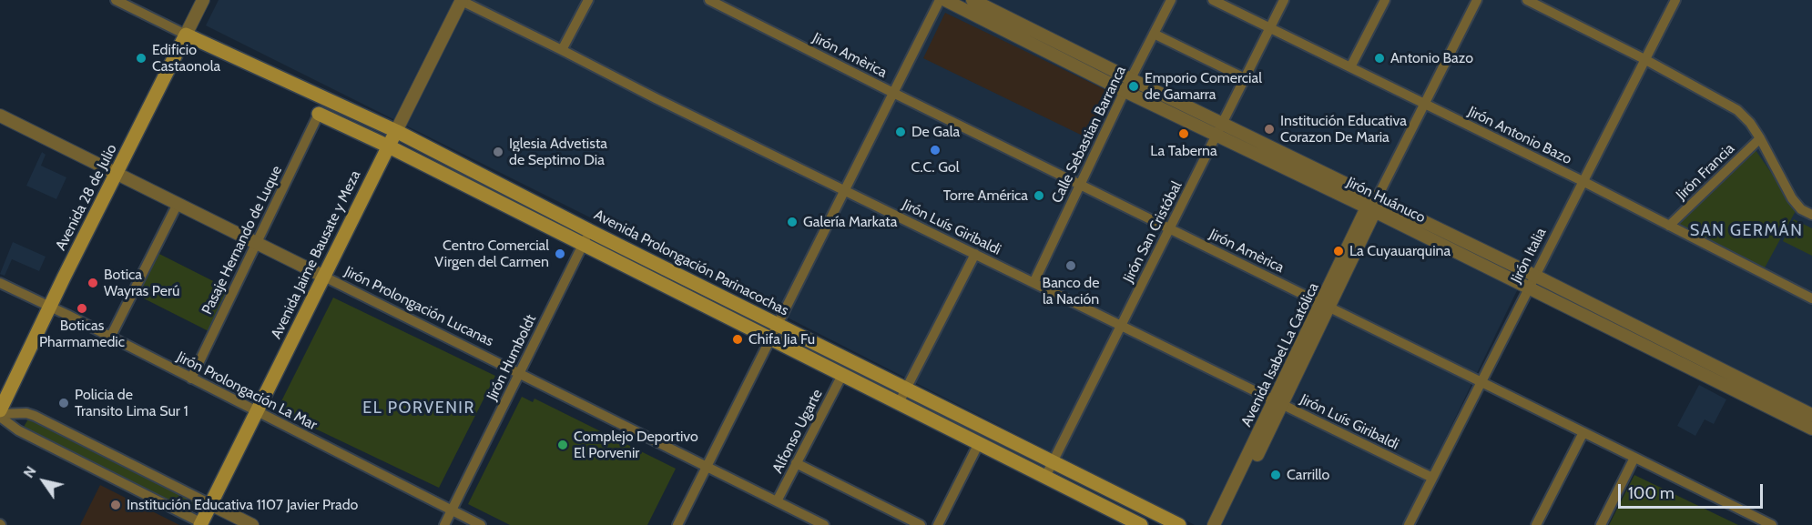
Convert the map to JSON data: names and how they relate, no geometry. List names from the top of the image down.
{
  "streets": {
    "main road": ["Avenida 28 de Julio", "Avenida Jaime Bausate y Meza", "Avenida Prolongación Parinacochas"],
    "street": [
      "Jirón Amèrica",
      "Calle Sebastian Barranca",
      "Jirón Antonio Bazo",
      "Jirón Francia",
      "Jirón Huánuco",
      "Jirón Luís Giribaldi",
      "Jirón San Cristóbal",
      "Pasaje Hernando de Luque",
      "Jirón Italia",
      "Jirón Prolongación Lucanas",
      "Avenida Isabel La Católica",
      "Jirón Humboldt",
      "Jirón Prolongación La Mar",
      "Alfonso Ugarte"
    ]
  },
  "crossings": [
    ["Jirón Amèrica", "Calle Sebastian Barranca"],
    ["Jirón Amèrica", "Jirón San Cristóbal"],
    ["Jirón Amèrica", "Jirón Italia"],
    ["Jirón Amèrica", "Avenida Isabel La Católica"],
    ["Calle Sebastian Barranca", "Jirón Huánuco"],
    ["Calle Sebastian Barranca", "Jirón Luís Giribaldi"],
    ["Jirón Antonio Bazo", "Jirón Francia"],
    ["Jirón Antonio Bazo", "Jirón San Cristóbal"],
    ["Jirón Antonio Bazo", "Jirón Italia"],
    ["Jirón Antonio Bazo", "Avenida Isabel La Católica"],
    ["Avenida 28 de Julio", "Avenida Prolongación Parinacochas"],
    ["Avenida 28 de Julio", "Jirón Prolongación Lucanas"],
    ["Avenida 28 de Julio", "Jirón Prolongación La Mar"],
    ["Jirón Huánuco", "Jirón San Cristóbal"],
    ["Jirón Huánuco", "Jirón Italia"],
    ["Jirón Huánuco", "Avenida Isabel La Católica"],
    ["Jirón Luís Giribaldi", "Jirón San Cristóbal"],
    ["Jirón Luís Giribaldi", "Avenida Jaime Bausate y Meza"],
    ["Jirón Luís Giribaldi", "Jirón Italia"],
    ["Jirón Luís Giribaldi", "Avenida Isabel La Católica"],
    ["Jirón San Cristóbal", "Avenida Prolongación Parinacochas"],
    ["Pasaje Hernando de Luque", "Avenida Prolongación Parinacochas"],
    ["Pasaje Hernando de Luque", "Jirón Prolongación Lucanas"],
    ["Pasaje Hernando de Luque", "Jirón Prolongación La Mar"],
    ["Avenida Jaime Bausate y Meza", "Avenida Prolongación Parinacochas"],
    ["Avenida Jaime Bausate y Meza", "Jirón Prolongación Lucanas"],
    ["Avenida Jaime Bausate y Meza", "Jirón Prolongación La Mar"],
    ["Avenida Prolongación Parinacochas", "Jirón Humboldt"],
    ["Avenida Prolongación Parinacochas", "Alfonso Ugarte"],
    ["Jirón Prolongación Lucanas", "Jirón Humboldt"],
    ["Jirón Prolongación Lucanas", "Alfonso Ugarte"],
    ["Jirón Humboldt", "Jirón Prolongación La Mar"]
  ],
  "districts": ["SAN GERMÁN", "EL PORVENIR"],
  "places": [
    "Edificio Castaonola",
    "Antonio Bazo",
    "Emporio Comercial de Gamarra",
    "Institución Educativa Corazon De Maria",
    "De Gala",
    "La Taberna",
    "C.C. Gol",
    "Iglesia Advetista de Septimo Dia",
    "Torre América",
    "Galería Markata",
    "La Cuyauarquina",
    "Centro Comercial Virgen del Carmen",
    "Banco de la Nación",
    "Botica Wayras Perú",
    "Boticas Pharmamedic",
    "Chifa Jia Fu",
    "Policia de Transito Lima Sur 1",
    "Complejo Deportivo El Porvenir",
    "Carrillo",
    "Institución Educativa 1107 Javier Prado"
  ],
  "scale_bar": "100 m",
  "north": "top left"
}
